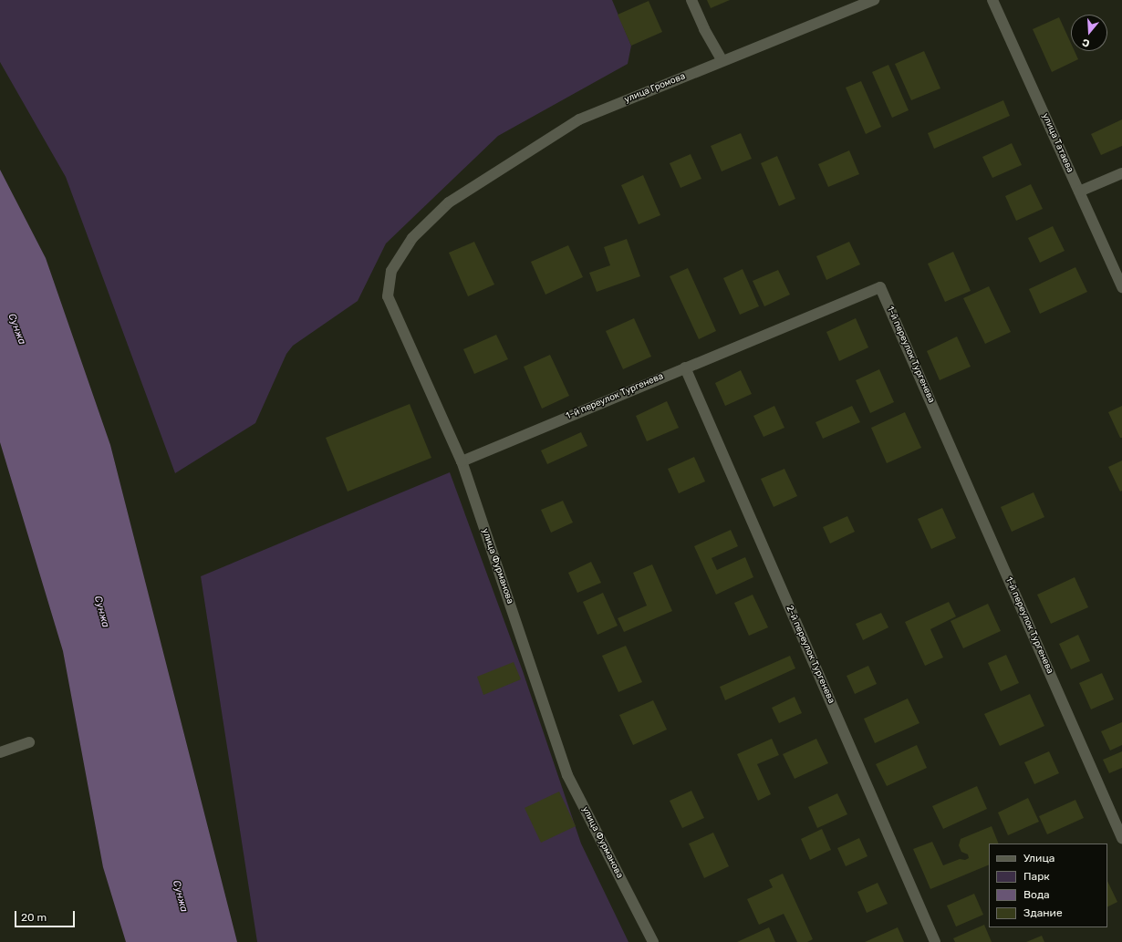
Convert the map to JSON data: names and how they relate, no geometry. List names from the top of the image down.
{
  "streets": {
    "street": [
      "улица Громова",
      "улица Татаева",
      "1-й переулок Тургенева",
      "улица Фурманова",
      "2-й переулок Тургенева"
    ]
  },
  "crossings": [
    ["улица Громова", "улица Фурманова"],
    ["1-й переулок Тургенева", "улица Фурманова"],
    ["1-й переулок Тургенева", "2-й переулок Тургенева"]
  ],
  "water": ["Сунжа"],
  "legend": [
    "Улица",
    "Парк",
    "Вода",
    "Здание"
  ],
  "scale_bar": "20 m",
  "north": "bottom"
}
